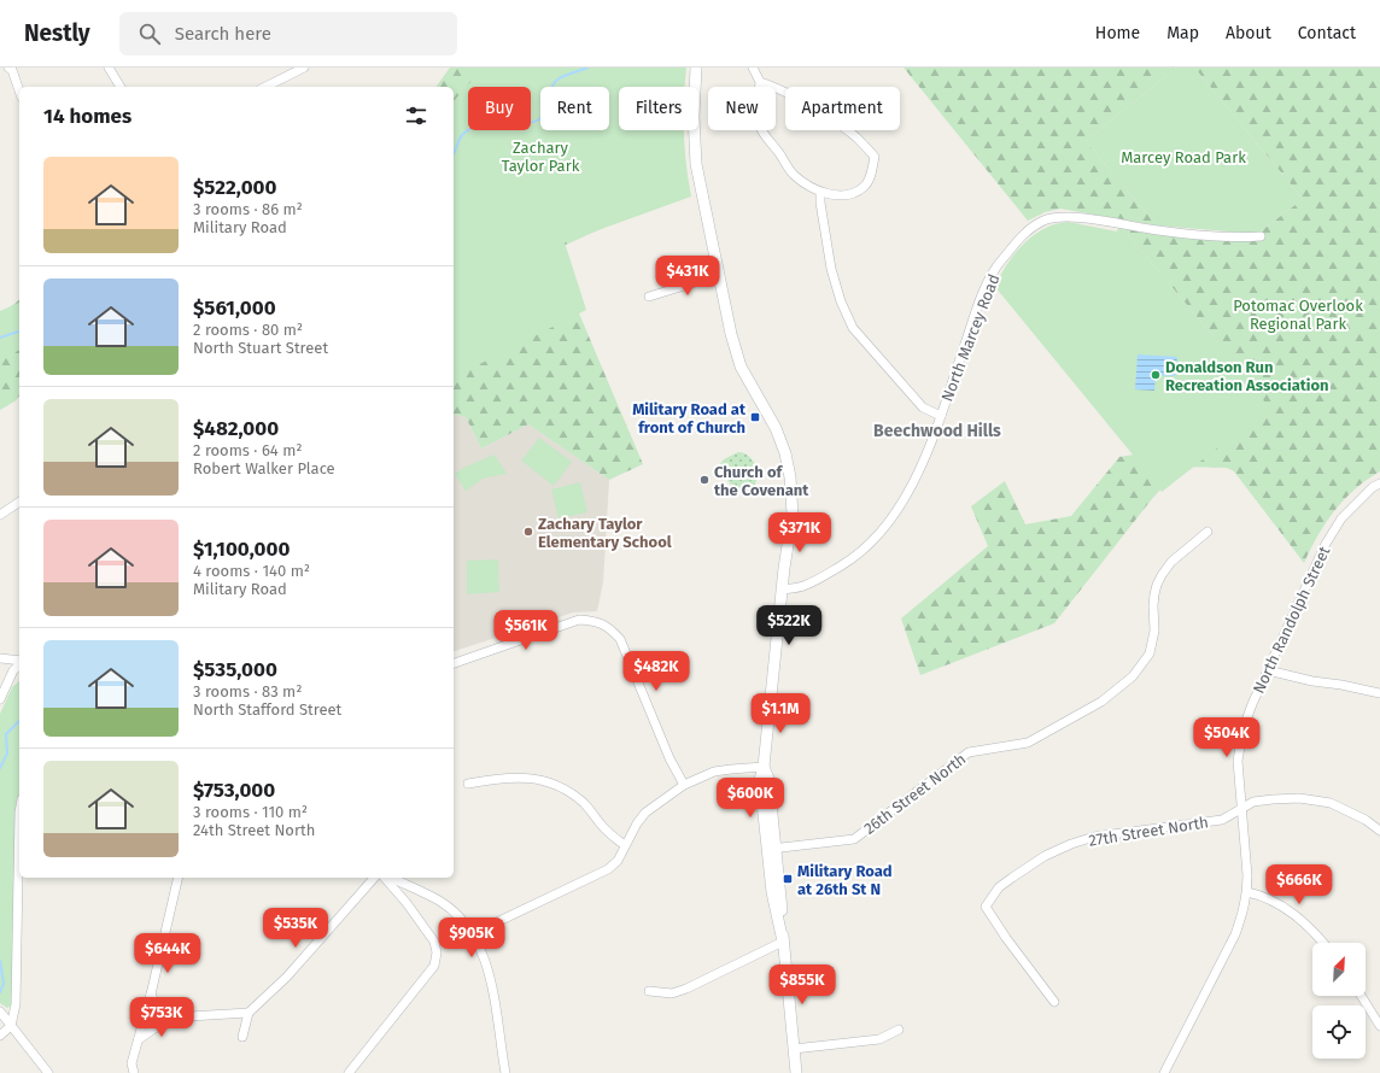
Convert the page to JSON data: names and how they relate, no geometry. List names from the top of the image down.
{
  "streets": {
    "street": [
      "North Marcey Road",
      "North Randolph Street",
      "26th Street North",
      "27th Street North"
    ]
  },
  "crossings": [
    ["North Randolph Street", "27th Street North"]
  ],
  "districts": ["Beechwood Hills"],
  "parks": ["Zachary Taylor Park", "Marcey Road Park", "Potomac Overlook Regional Park"],
  "places": {
    "other": ["Donaldson Run Recreation Association", "Church of the Covenant", "Zachary Taylor Elementary School"],
    "transit": ["Military Road at front of Church", "Military Road at 26th St N"]
  },
  "north": "top right",
  "page": {
    "header": "Nestly",
    "search": "Search here",
    "nav": [
      "Home",
      "Map",
      "About",
      "Contact"
    ],
    "chip": [
      "Buy",
      "Rent",
      "Filters",
      "New",
      "Apartment"
    ],
    "heading": "14 homes",
    "list": [
      {
        "name": "$522,000",
        "note": "3 rooms · 86 m² · Military Road"
      },
      {
        "name": "$561,000",
        "note": "2 rooms · 80 m² · North Stuart Street"
      },
      {
        "name": "$482,000",
        "note": "2 rooms · 64 m² · Robert Walker Place"
      },
      {
        "name": "$1,100,000",
        "note": "4 rooms · 140 m² · Military Road"
      },
      {
        "name": "$535,000",
        "note": "3 rooms · 83 m² · North Stafford Street"
      },
      {
        "name": "$753,000",
        "note": "3 rooms · 110 m² · 24th Street North"
      }
    ],
    "price": [
      "$431K",
      "$371K",
      "$522K",
      "$561K",
      "$482K",
      "$1.1M",
      "$504K",
      "$600K",
      "$666K",
      "$535K",
      "$905K",
      "$644K",
      "$855K",
      "$753K"
    ]
  }
}
